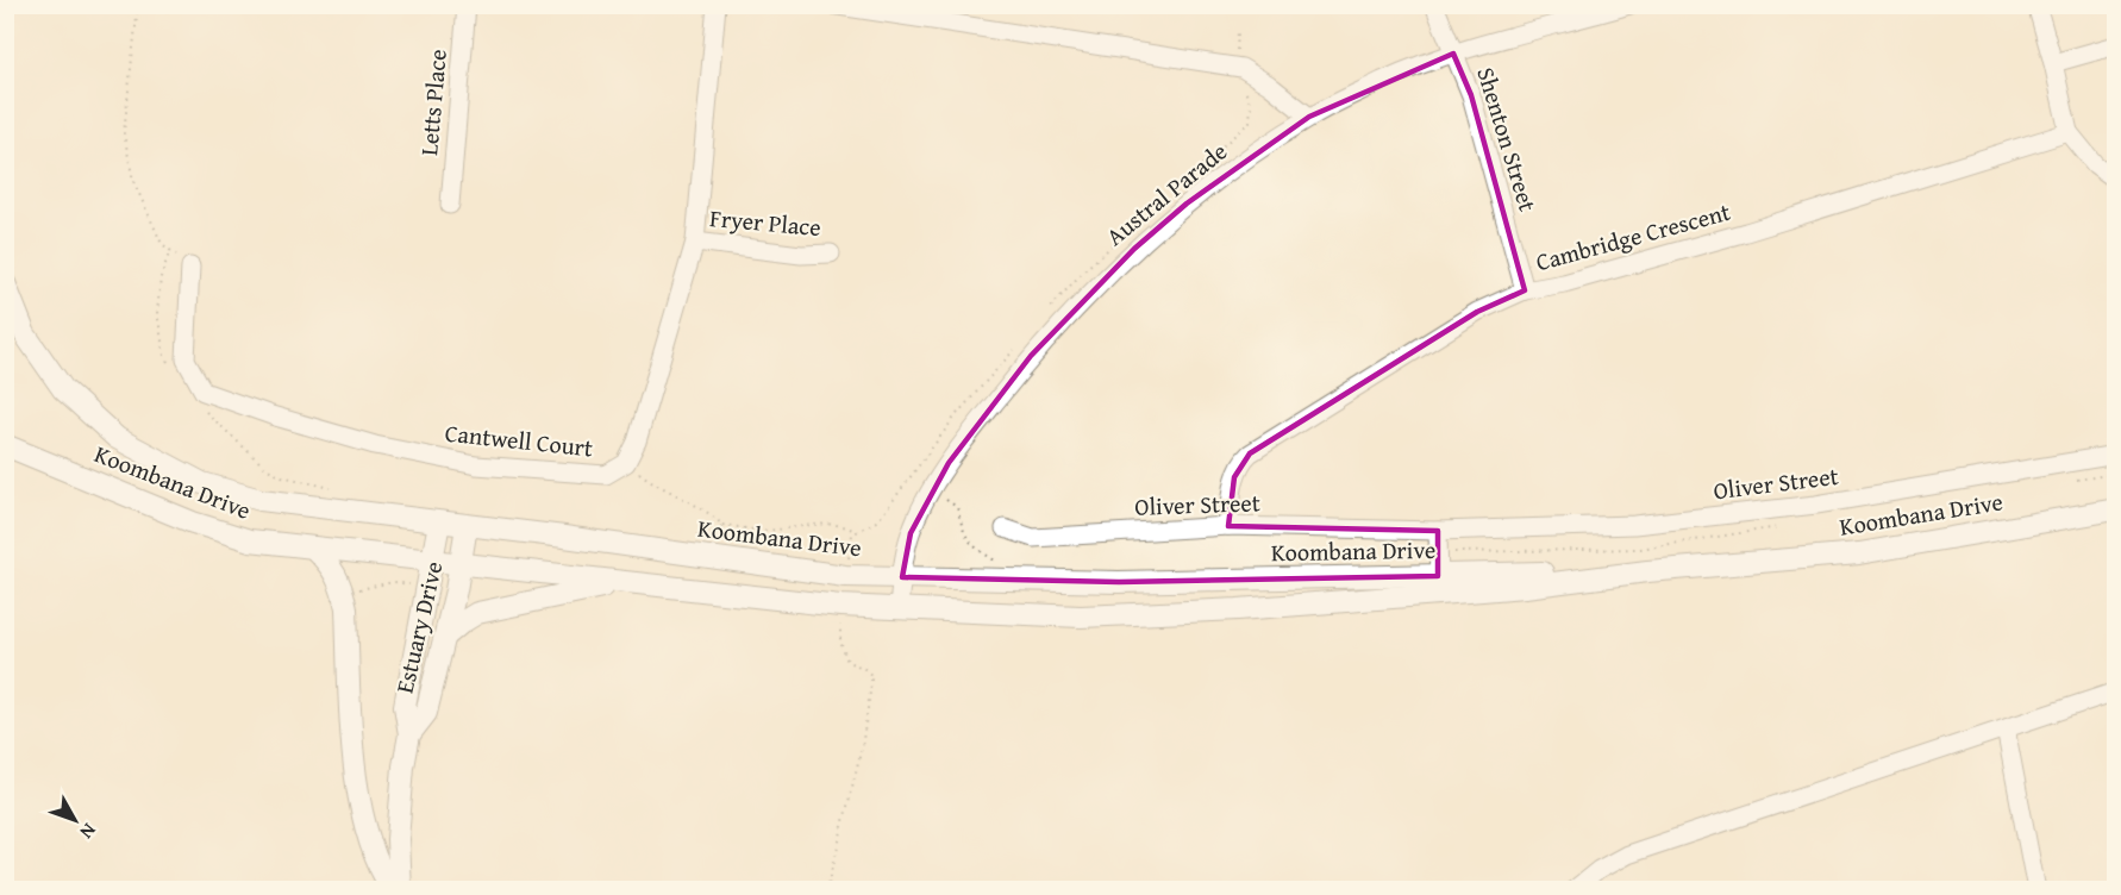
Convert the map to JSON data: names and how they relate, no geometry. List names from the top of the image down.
{
  "streets": {
    "main road": ["Koombana Drive", "Estuary Drive"],
    "street": [
      "Letts Place",
      "Shenton Street",
      "Austral Parade",
      "Fryer Place",
      "Cambridge Crescent",
      "Cantwell Court",
      "Oliver Street"
    ]
  },
  "crossings": [
    ["Shenton Street", "Austral Parade"],
    ["Shenton Street", "Cambridge Crescent"],
    ["Austral Parade", "Koombana Drive"],
    ["Cambridge Crescent", "Oliver Street"],
    ["Koombana Drive", "Estuary Drive"]
  ],
  "north": "bottom right"
}
